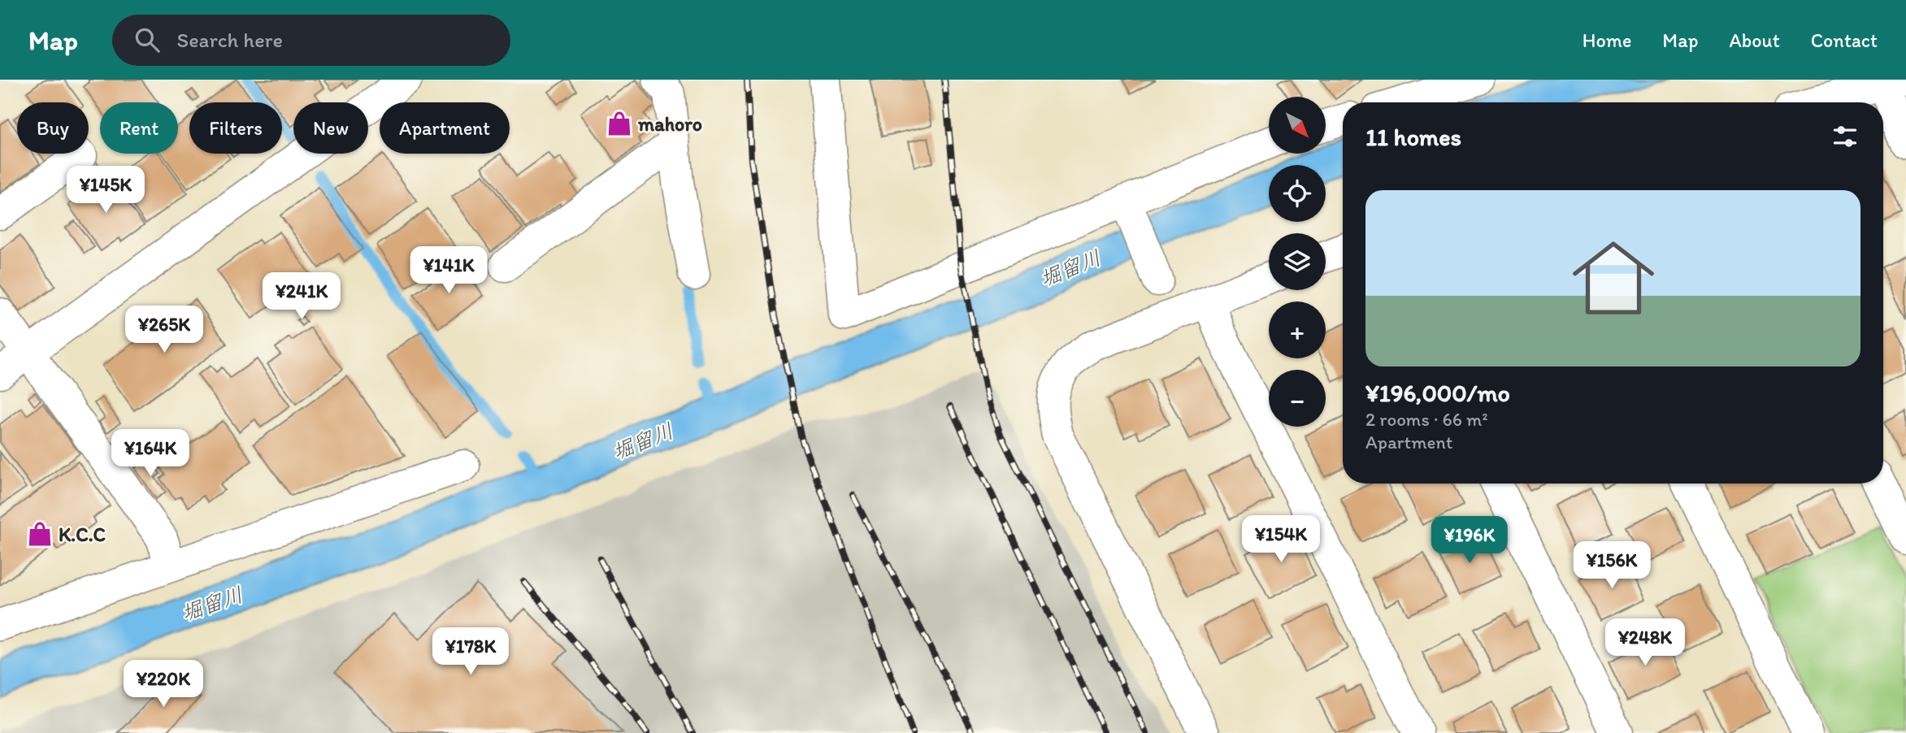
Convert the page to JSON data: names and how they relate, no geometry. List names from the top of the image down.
{
  "water": ["堀留川"],
  "places": {
    "shop": ["mahoro", "K.C.C"]
  },
  "north": "bottom right",
  "page": {
    "header": "Map",
    "search": "Search here",
    "nav": [
      "Home",
      "Map",
      "About",
      "Contact"
    ],
    "map_buttons": ["+", "−"],
    "chip": [
      "Buy",
      "Rent",
      "Filters",
      "New",
      "Apartment"
    ],
    "heading": "11 homes",
    "price": [
      "¥145K",
      "¥141K",
      "¥241K",
      "¥265K",
      "¥164K",
      "¥154K",
      "¥196K",
      "¥156K",
      "¥248K",
      "¥178K",
      "¥220K"
    ],
    "list": [
      {
        "name": "¥196,000/mo",
        "note": "2 rooms · 66 m² · Apartment"
      }
    ]
  }
}
